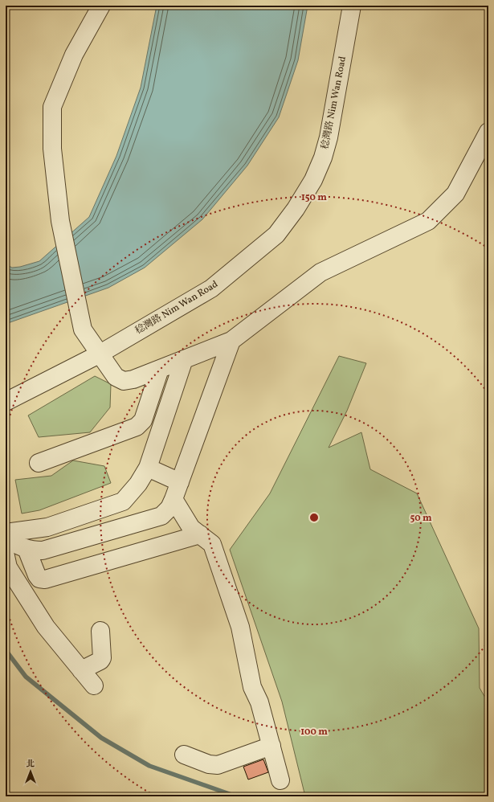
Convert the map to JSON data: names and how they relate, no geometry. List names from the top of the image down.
{
  "streets": {
    "lane": ["稔灣路 Nim Wan Road"]
  },
  "north": "top",
  "rings": ["150 m", "50 m", "100 m"]
}
